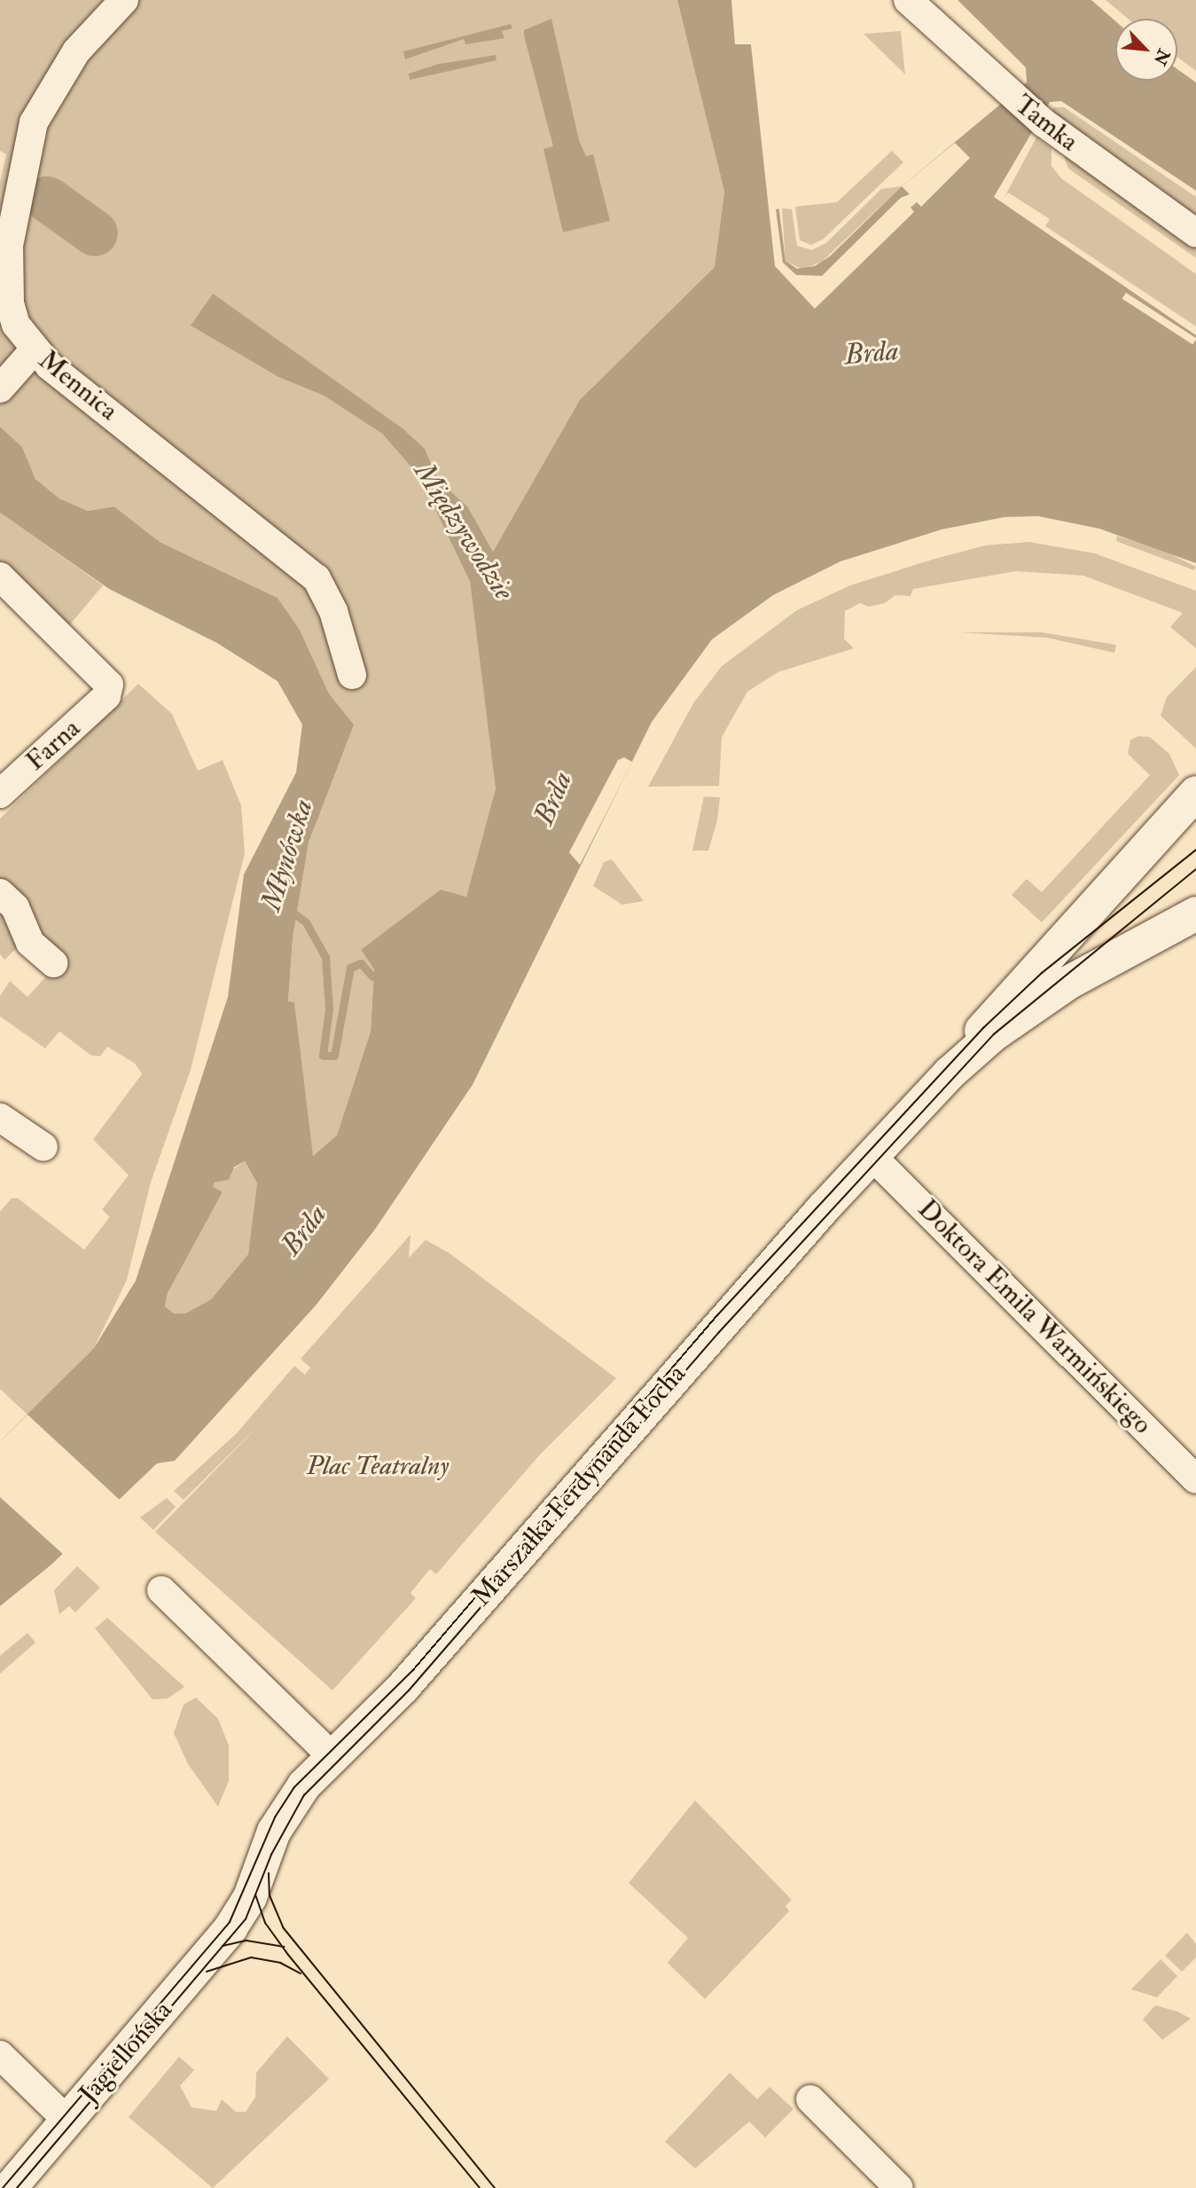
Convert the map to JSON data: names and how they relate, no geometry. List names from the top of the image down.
{
  "streets": {
    "street": [
      "Tamka",
      "Mennica",
      "Farna",
      "Doktora Emila Warmińskiego",
      "Marszałka Ferdynanda Focha",
      "Jagiellońska"
    ]
  },
  "crossings": [
    ["Doktora Emila Warmińskiego", "Marszałka Ferdynanda Focha"],
    ["Marszałka Ferdynanda Focha", "Jagiellońska"]
  ],
  "water": ["Brda", "Międzywodzie", "Młynówka"],
  "parks": ["Plac Teatralny"],
  "north": "bottom right"
}
